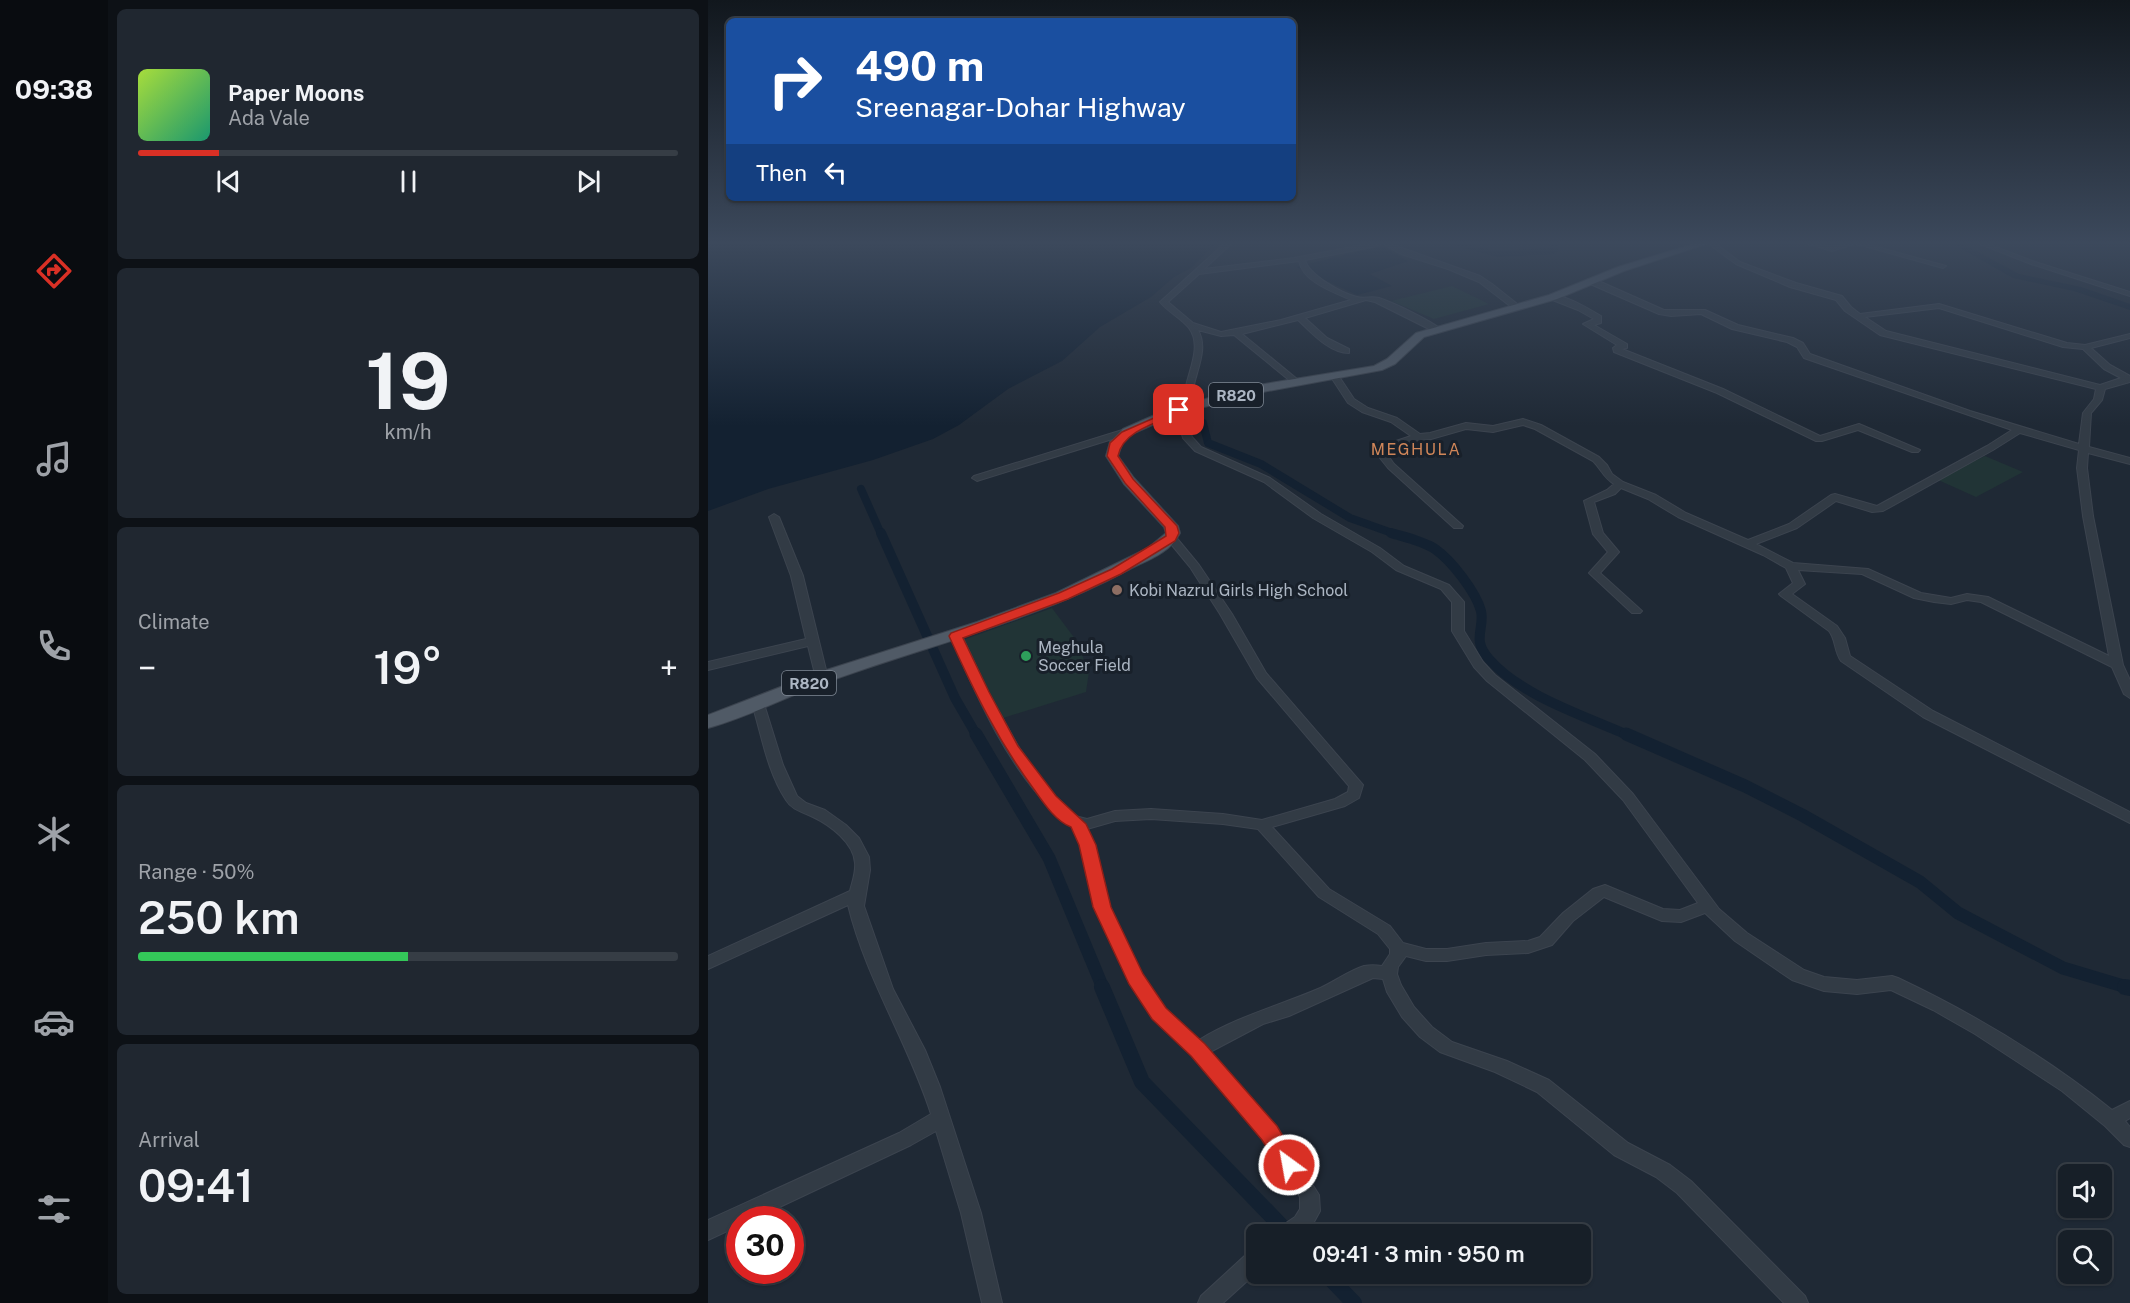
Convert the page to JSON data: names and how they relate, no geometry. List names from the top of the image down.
{
  "streets": {
    "main road": ["R820"]
  },
  "districts": ["MEGHULA"],
  "places": ["Kobi Nazrul Girls High School", "Meghula Soccer Field"],
  "page": {
    "tabs": "09:38",
    "turn": ["490 m", "Sreenagar-Dohar Highway"],
    "song": ["Paper Moons", "Ada Vale"],
    "then": "Then",
    "tile": [
      ["19", "km/h"],
      "Climate",
      ["Range · 50%", "250 km"],
      ["Arrival", "09:41"]
    ],
    "heat": ["−", "19°", "+"],
    "limit": "30",
    "trip": "09:41 · 3 min · 950 m"
  }
}
